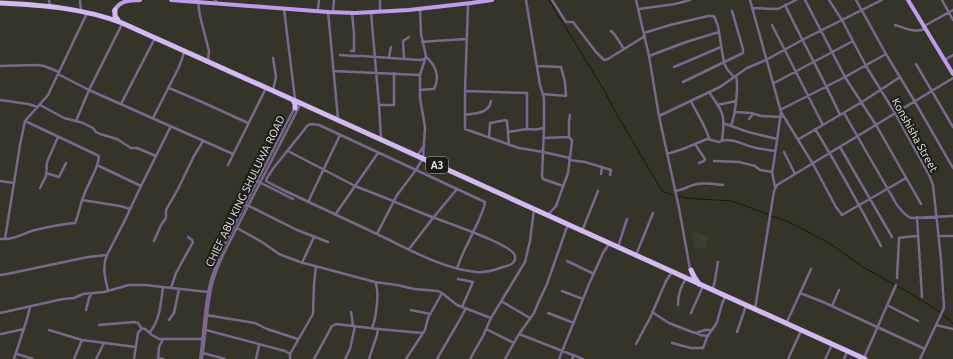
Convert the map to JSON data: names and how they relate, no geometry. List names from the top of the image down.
{
  "streets": {
    "highway": ["A3"],
    "street": ["Konshisha Street", "CHIEF ABU KING SHULUWA ROAD"]
  },
  "crossings": [
    ["A3", "CHIEF ABU KING SHULUWA ROAD"]
  ]
}
